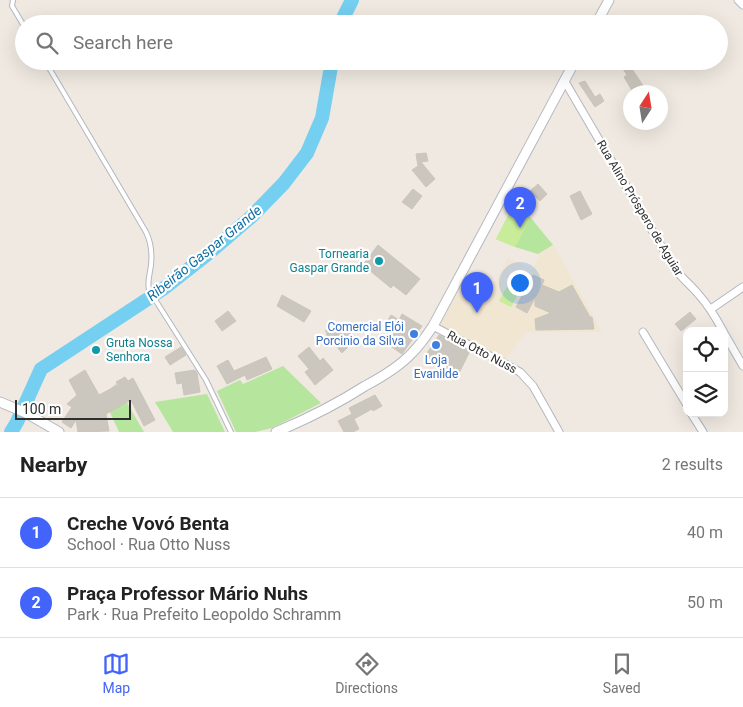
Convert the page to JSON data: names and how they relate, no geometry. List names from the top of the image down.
{
  "streets": {
    "street": ["Rua Alino Próspero de Aguiar", "Rua Otto Nuss"]
  },
  "water": ["Ribeirão Gaspar Grande"],
  "places": [
    "Tornearia Gaspar Grande",
    "Comercial Elói Porcinio da Silva",
    "Loja Evanilde",
    "Gruta Nossa Senhora"
  ],
  "scale_bar": "100 m",
  "north": "top",
  "page": {
    "search": "Search here",
    "pins": ["2", "1"],
    "scale": "100 m",
    "heading": ["Nearby", "2 results"],
    "list": [
      {
        "mark": "1",
        "name": "Creche Vovó Benta",
        "note": "School · Rua Otto Nuss",
        "value": "40 m"
      },
      {
        "mark": "2",
        "name": "Praça Professor Mário Nuhs",
        "note": "Park · Rua Prefeito Leopoldo Schramm",
        "value": "50 m"
      }
    ],
    "nav": ["Map", "Directions", "Saved"]
  }
}
